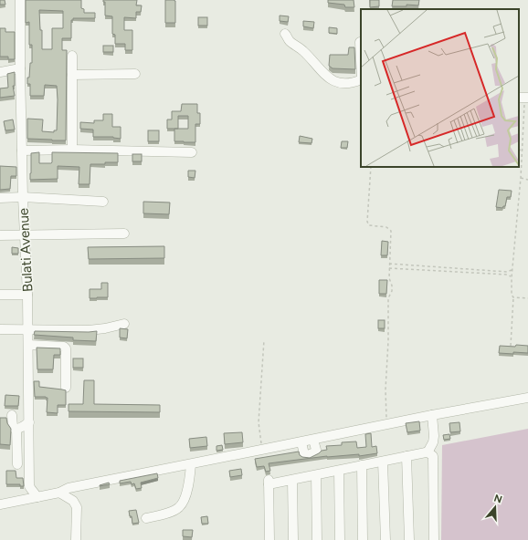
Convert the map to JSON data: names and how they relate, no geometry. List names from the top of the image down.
{
  "streets": {
    "street": ["Bulati Avenue"]
  },
  "north": "top"
}
